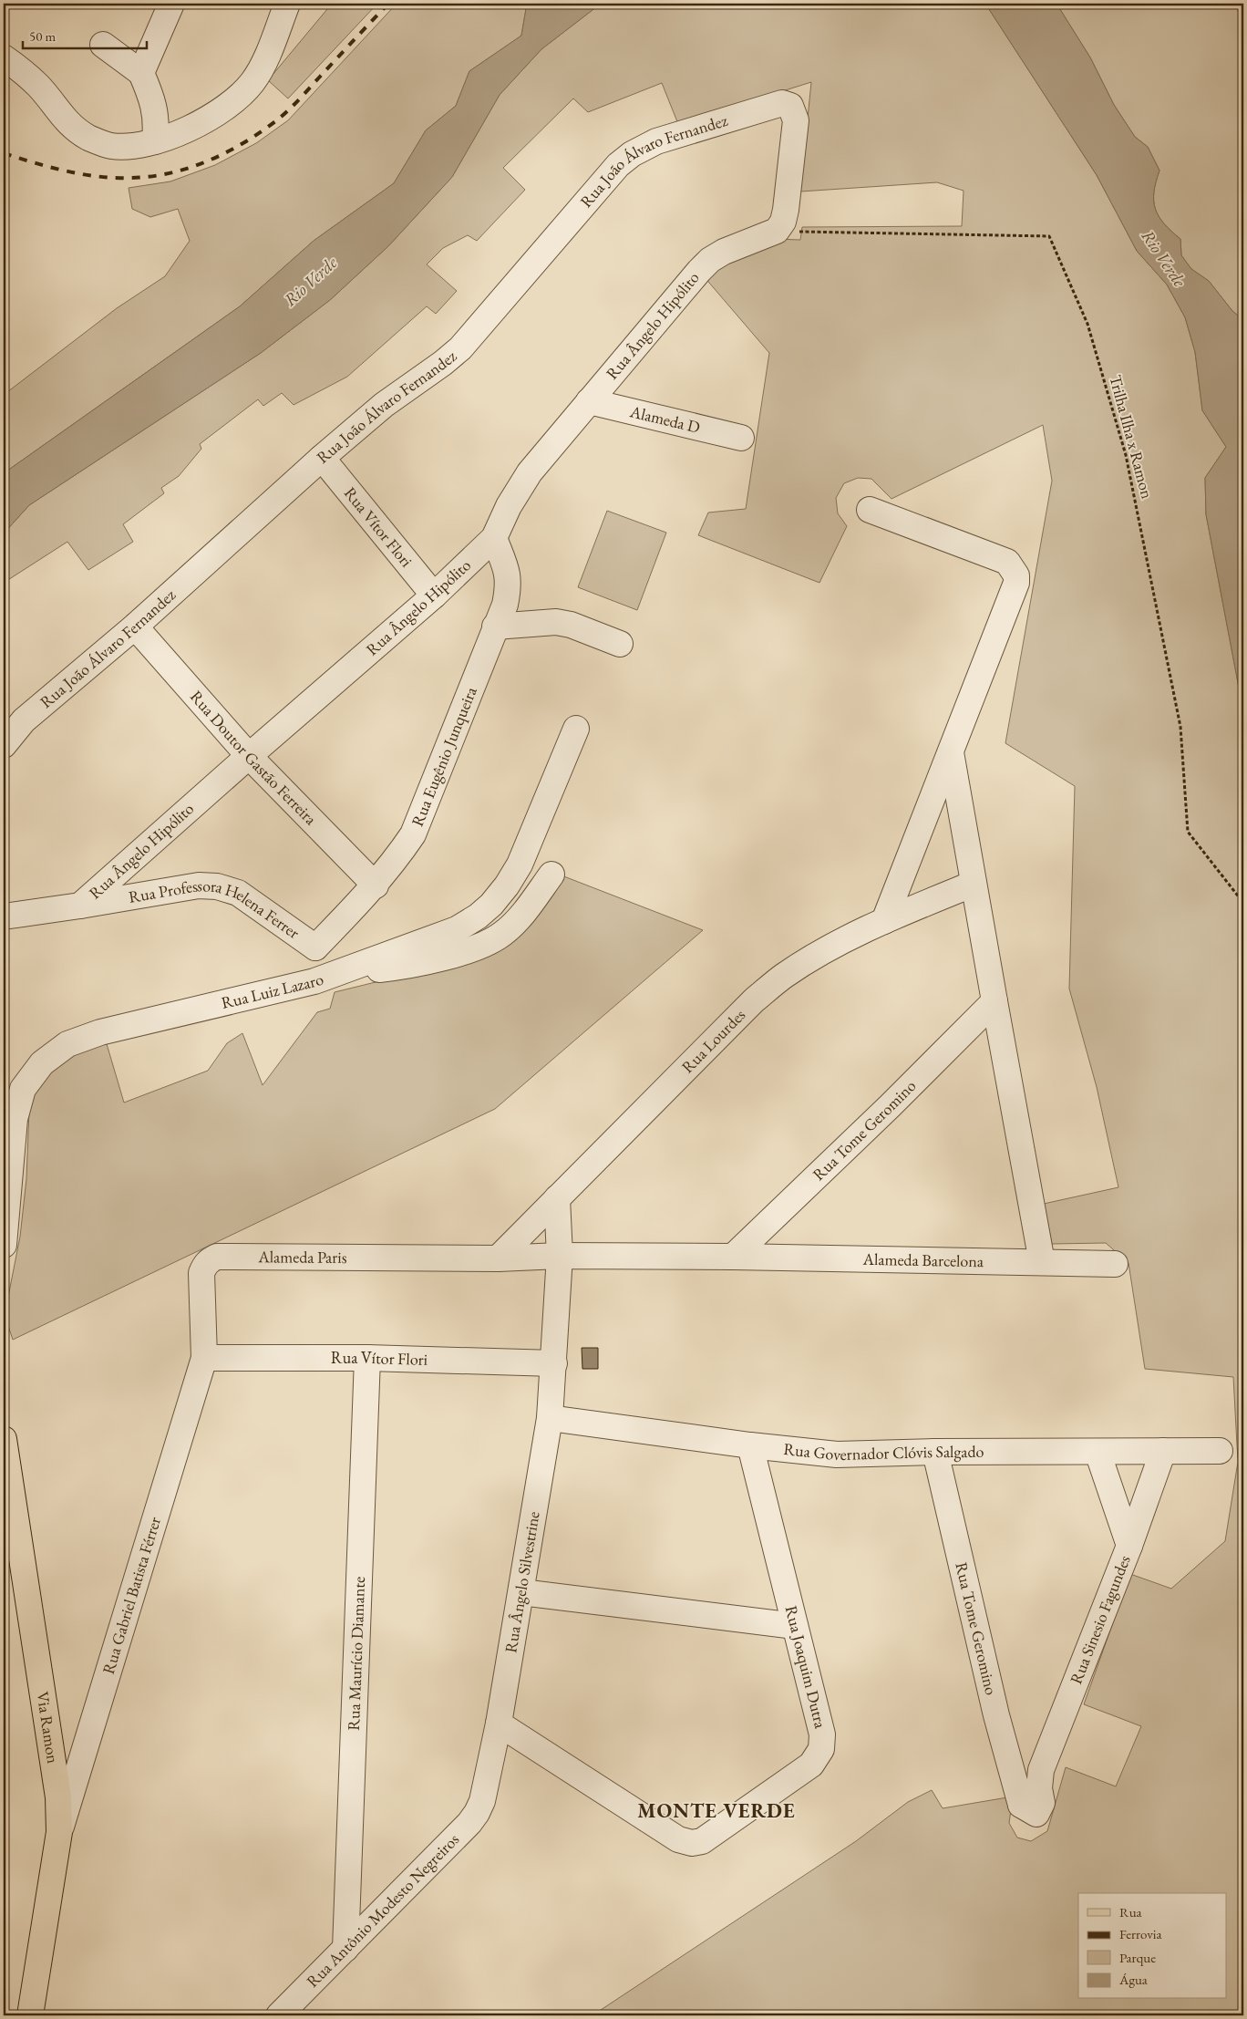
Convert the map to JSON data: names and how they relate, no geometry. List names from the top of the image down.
{
  "streets": {
    "main road": ["Via Ramon"],
    "street": [
      "Rua João Álvaro Fernandez",
      "Rua Ângelo Hipólito",
      "Alameda D",
      "Rua Vítor Flori",
      "Rua Eugênio Junqueira",
      "Rua Doutor Gastão Ferreira",
      "Rua Professora Helena Ferrer",
      "Rua Luiz Lazaro",
      "Rua Lourdes",
      "Rua Tome Geromino",
      "Alameda Paris",
      "Alameda Barcelona",
      "Rua Governador Clóvis Salgado",
      "Rua Ângelo Silvestrine",
      "Rua Gabriel Batista Férrer",
      "Rua Sinesio Fagundes",
      "Rua Maurício Diamante",
      "Rua Joaquim Dutra",
      "Rua Antônio Modesto Negreiros"
    ],
    "path": ["Trilha Ilha x Ramon"]
  },
  "crossings": [
    ["Rua João Álvaro Fernandez", "Rua Ângelo Hipólito"],
    ["Rua João Álvaro Fernandez", "Trilha Ilha x Ramon"],
    ["Rua João Álvaro Fernandez", "Rua Vítor Flori"],
    ["Rua João Álvaro Fernandez", "Rua Doutor Gastão Ferreira"],
    ["Rua Ângelo Hipólito", "Alameda D"],
    ["Rua Ângelo Hipólito", "Trilha Ilha x Ramon"],
    ["Rua Ângelo Hipólito", "Rua Vítor Flori"],
    ["Rua Ângelo Hipólito", "Rua Eugênio Junqueira"],
    ["Rua Ângelo Hipólito", "Rua Doutor Gastão Ferreira"],
    ["Rua Ângelo Hipólito", "Rua Professora Helena Ferrer"],
    ["Rua Vítor Flori", "Alameda Paris"],
    ["Rua Vítor Flori", "Rua Ângelo Silvestrine"],
    ["Rua Vítor Flori", "Rua Gabriel Batista Férrer"],
    ["Rua Vítor Flori", "Rua Maurício Diamante"],
    ["Rua Eugênio Junqueira", "Rua Doutor Gastão Ferreira"],
    ["Rua Eugênio Junqueira", "Rua Professora Helena Ferrer"],
    ["Rua Lourdes", "Alameda Paris"],
    ["Rua Lourdes", "Rua Ângelo Silvestrine"],
    ["Rua Tome Geromino", "Alameda Barcelona"],
    ["Rua Tome Geromino", "Rua Governador Clóvis Salgado"],
    ["Rua Tome Geromino", "Rua Sinesio Fagundes"],
    ["Alameda Paris", "Alameda Barcelona"],
    ["Alameda Paris", "Rua Ângelo Silvestrine"],
    ["Alameda Paris", "Rua Gabriel Batista Férrer"],
    ["Alameda Barcelona", "Rua Ângelo Silvestrine"],
    ["Rua Governador Clóvis Salgado", "Rua Ângelo Silvestrine"],
    ["Rua Governador Clóvis Salgado", "Rua Sinesio Fagundes"],
    ["Rua Governador Clóvis Salgado", "Rua Joaquim Dutra"],
    ["Rua Ângelo Silvestrine", "Rua Joaquim Dutra"],
    ["Rua Ângelo Silvestrine", "Rua Antônio Modesto Negreiros"],
    ["Rua Gabriel Batista Férrer", "Via Ramon"],
    ["Rua Maurício Diamante", "Rua Antônio Modesto Negreiros"]
  ],
  "districts": ["MONTE VERDE"],
  "water": ["Rio Verde"],
  "legend": [
    "Rua",
    "Ferrovia",
    "Parque",
    "Água"
  ],
  "scale_bar": "50 m"
}
